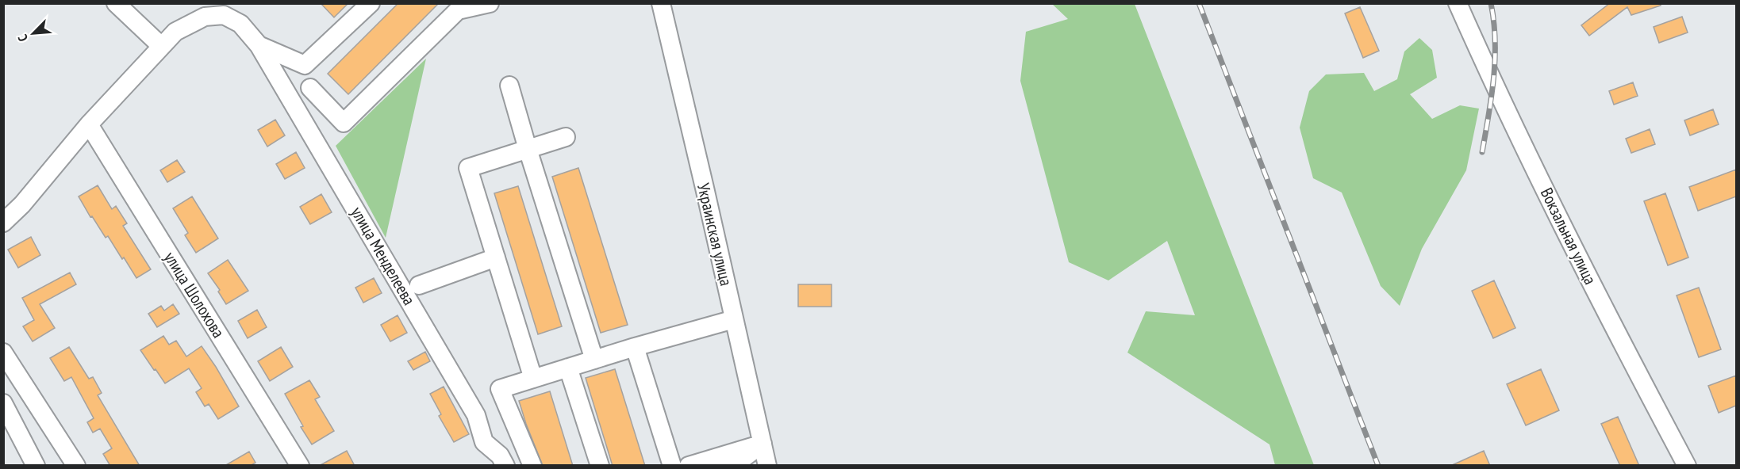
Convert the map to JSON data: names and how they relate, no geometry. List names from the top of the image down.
{
  "streets": {
    "street": [
      "Украинская улица",
      "Вокзальная улица",
      "улица Менделеева",
      "улица Шолохова"
    ]
  },
  "north": "bottom left"
}
